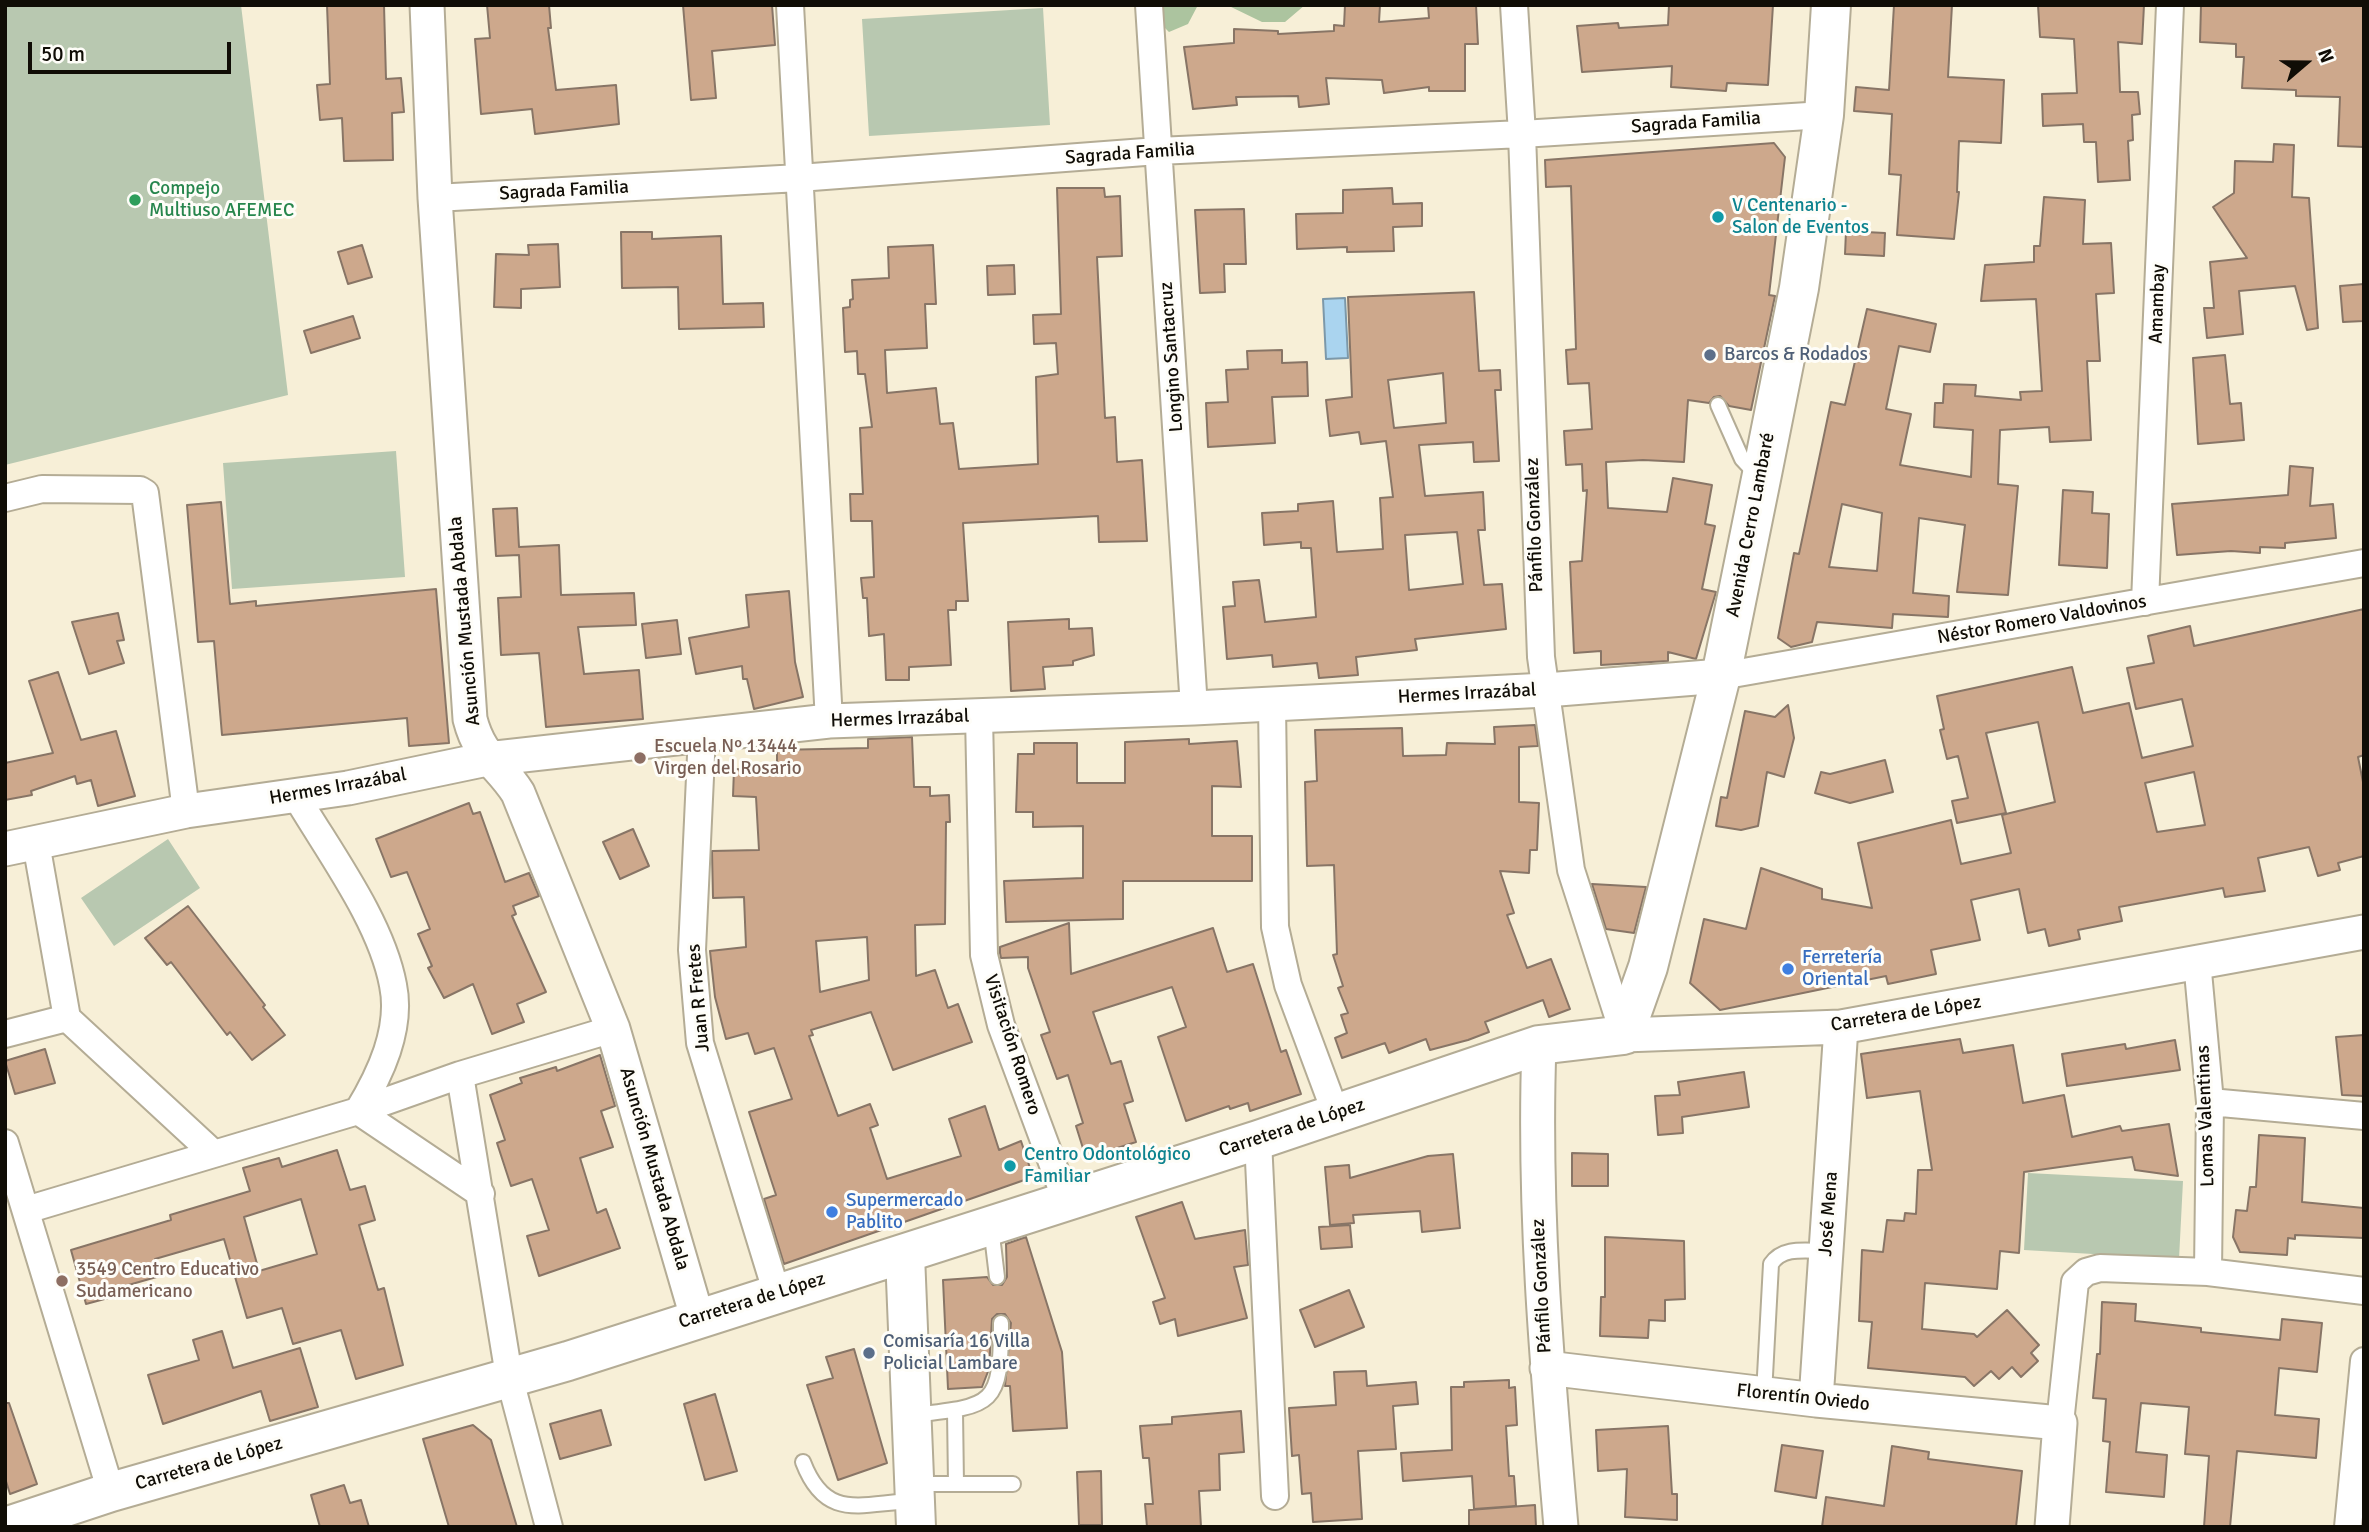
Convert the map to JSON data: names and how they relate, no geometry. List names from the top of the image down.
{
  "streets": {
    "main road": ["Avenida Cerro Lambaré", "Carretera de López"],
    "street": [
      "Sagrada Familia",
      "Amambay",
      "Longino Santacruz",
      "Pánfilo González",
      "Néstor Romero Valdovinos",
      "Asunción Mustada Abdala",
      "Hermes Irrazábal",
      "Juan R Fretes",
      "Visitación Romero",
      "Lomas Valentinas",
      "José Mena",
      "Florentín Oviedo"
    ]
  },
  "crossings": [
    ["Sagrada Familia", "Longino Santacruz"],
    ["Sagrada Familia", "Pánfilo González"],
    ["Sagrada Familia", "Avenida Cerro Lambaré"],
    ["Sagrada Familia", "Asunción Mustada Abdala"],
    ["Amambay", "Néstor Romero Valdovinos"],
    ["Longino Santacruz", "Hermes Irrazábal"],
    ["Pánfilo González", "Avenida Cerro Lambaré"],
    ["Pánfilo González", "Hermes Irrazábal"],
    ["Pánfilo González", "Carretera de López"],
    ["Pánfilo González", "Florentín Oviedo"],
    ["Avenida Cerro Lambaré", "Néstor Romero Valdovinos"],
    ["Avenida Cerro Lambaré", "Hermes Irrazábal"],
    ["Avenida Cerro Lambaré", "Carretera de López"],
    ["Néstor Romero Valdovinos", "Hermes Irrazábal"],
    ["Asunción Mustada Abdala", "Hermes Irrazábal"],
    ["Asunción Mustada Abdala", "Carretera de López"],
    ["Hermes Irrazábal", "Juan R Fretes"],
    ["Hermes Irrazábal", "Visitación Romero"],
    ["Juan R Fretes", "Carretera de López"],
    ["Carretera de López", "Visitación Romero"],
    ["Carretera de López", "Lomas Valentinas"],
    ["Carretera de López", "José Mena"],
    ["José Mena", "Florentín Oviedo"]
  ],
  "places": [
    "Compejo Multiuso AFEMEC",
    "V Centenario - Salon de Eventos",
    "Barcos & Rodados",
    "Escuela Nº 13444 Virgen del Rosario",
    "Ferretería Oriental",
    "Centro Odontológico Familiar",
    "Supermercado Pablito",
    "3549 Centro Educativo Sudamericano",
    "Comisaría 16 Villa Policial Lambare"
  ],
  "scale_bar": "50 m",
  "north": "right"
}
